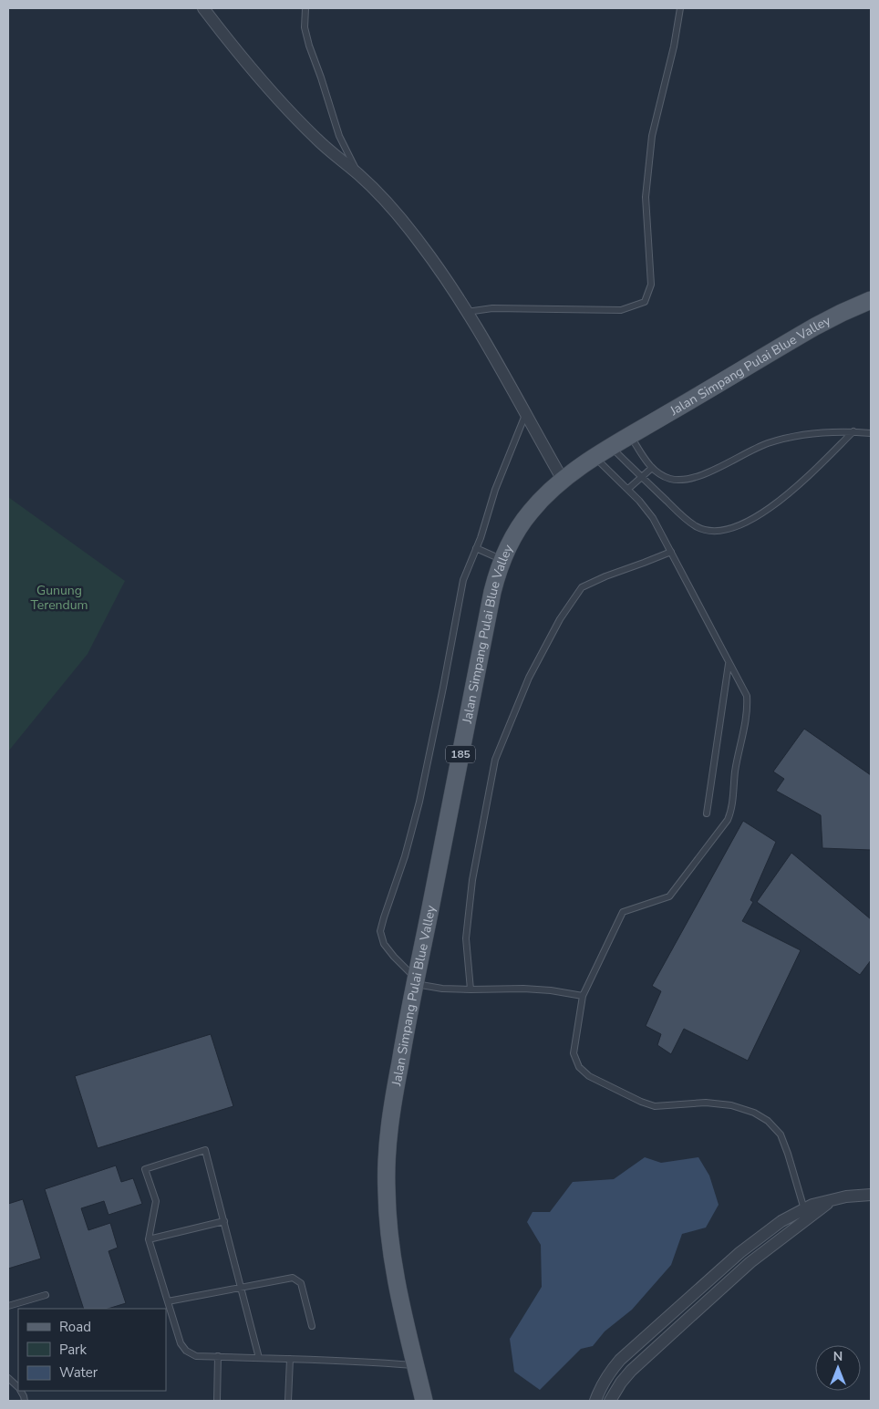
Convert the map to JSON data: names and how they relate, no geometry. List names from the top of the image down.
{
  "streets": {
    "main road": ["Jalan Simpang Pulai Blue Valley", "185"]
  },
  "parks": ["Gunung Terendum"],
  "legend": ["Road", "Park", "Water"],
  "north": "top"
}
